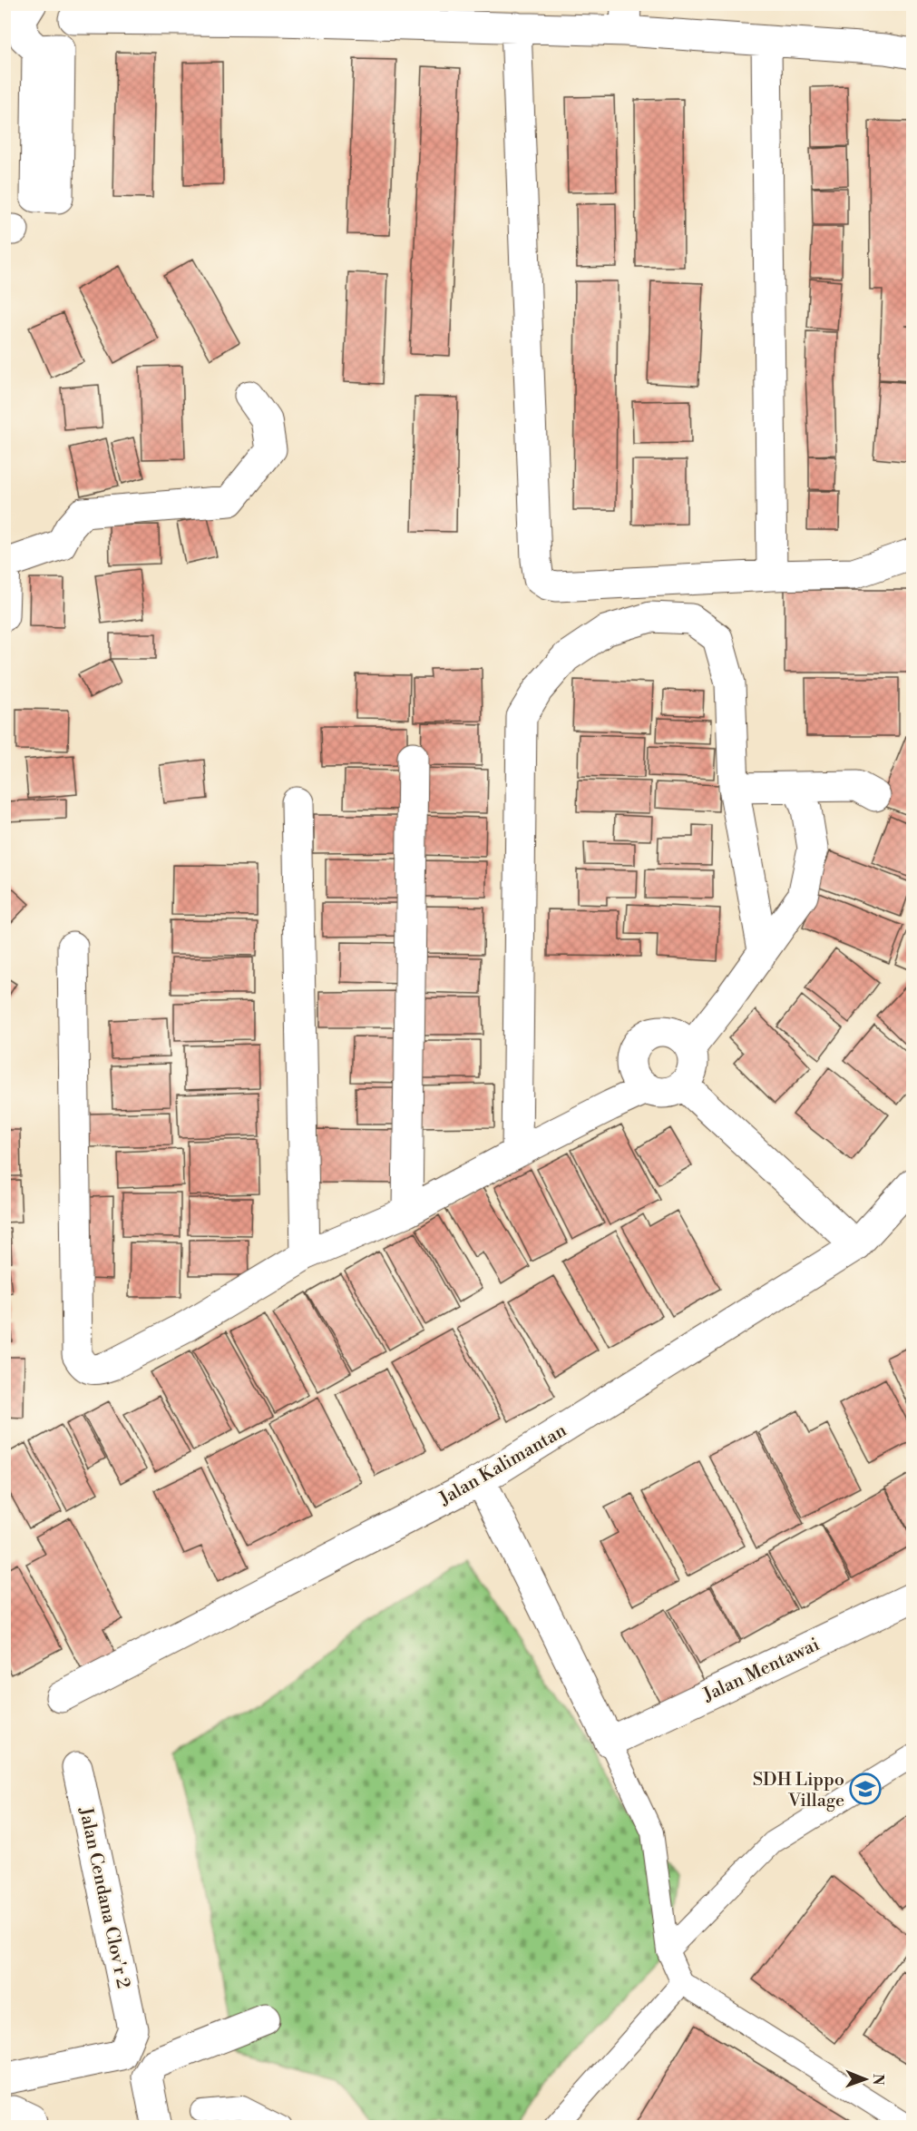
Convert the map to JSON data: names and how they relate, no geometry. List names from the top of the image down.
{
  "streets": {
    "street": ["Jalan Kalimantan", "Jalan Mentawai", "Jalan Cendana Clov'r 2"]
  },
  "places": {
    "school or university": ["SDH Lippo Village"]
  },
  "north": "right"
}
